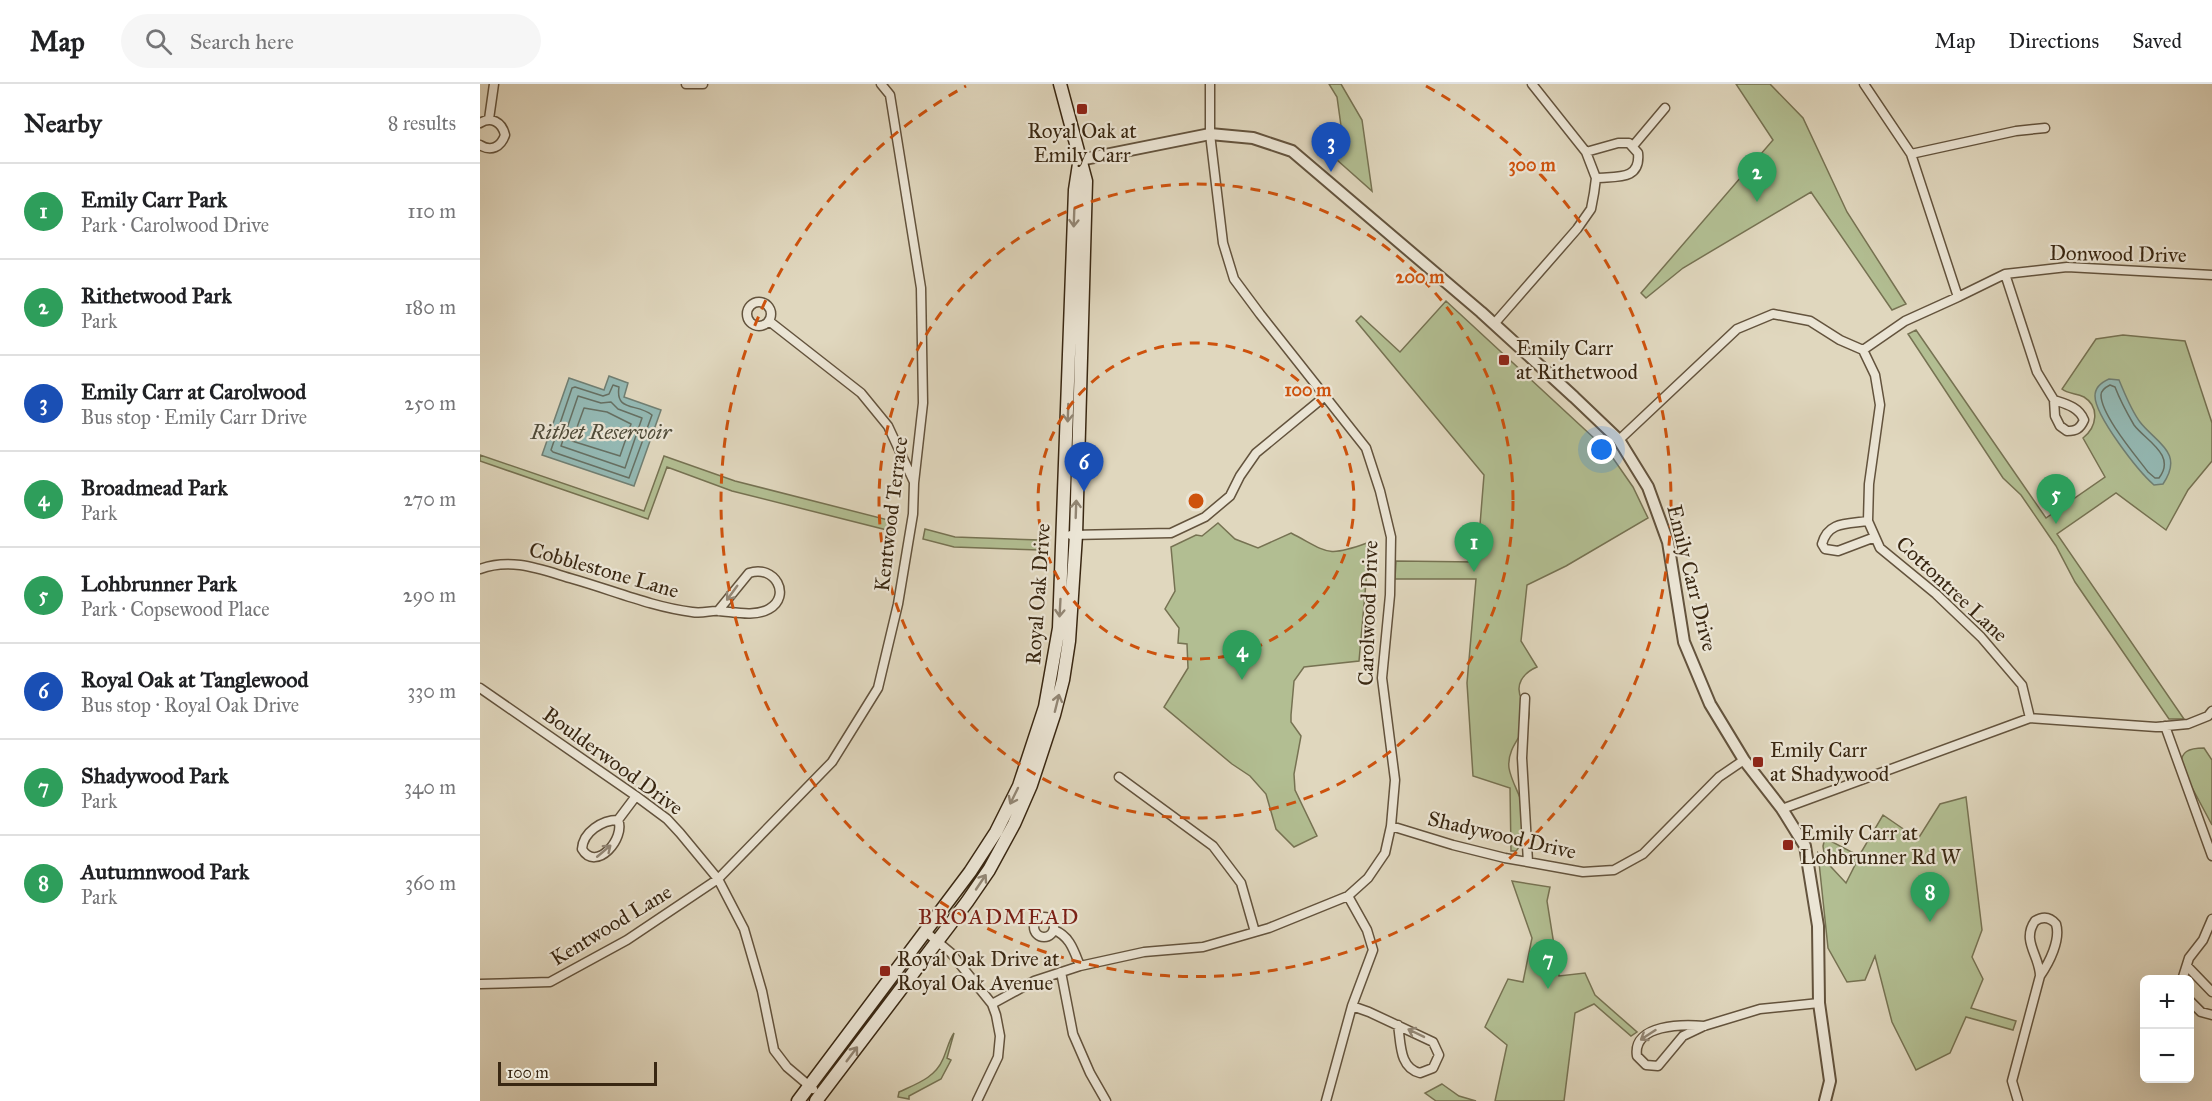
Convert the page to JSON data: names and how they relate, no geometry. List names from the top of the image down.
{
  "streets": {
    "main road": ["Royal Oak Drive"],
    "street": [
      "Donwood Drive",
      "Kentwood Terrace",
      "Cobblestone Lane",
      "Emily Carr Drive",
      "Cottontree Lane",
      "Carolwood Drive",
      "Boulderwood Drive",
      "Shadywood Drive",
      "Kentwood Lane"
    ]
  },
  "crossings": [
    ["Donwood Drive", "Cottontree Lane"],
    ["Kentwood Terrace", "Boulderwood Drive"],
    ["Kentwood Terrace", "Kentwood Lane"],
    ["Emily Carr Drive", "Royal Oak Drive"],
    ["Emily Carr Drive", "Carolwood Drive"],
    ["Emily Carr Drive", "Shadywood Drive"],
    ["Royal Oak Drive", "Boulderwood Drive"],
    ["Carolwood Drive", "Shadywood Drive"],
    ["Boulderwood Drive", "Kentwood Lane"]
  ],
  "districts": ["BROADMEAD"],
  "water": ["Rithet Reservoir"],
  "places": {
    "transit": [
      "Royal Oak at Emily Carr",
      "Emily Carr at Rithetwood",
      "Emily Carr at Shadywood",
      "Emily Carr at Lohbrunner Rd W",
      "Royal Oak Drive at Royal Oak Avenue"
    ]
  },
  "scale_bar": "100 m",
  "page": {
    "header": "Map",
    "search": "Search here",
    "nav": ["Map", "Directions", "Saved"],
    "heading": ["Nearby", "8 results"],
    "pins": [
      "3",
      "2",
      "6",
      "5",
      "1",
      "4",
      "8",
      "7"
    ],
    "list": [
      {
        "mark": "1",
        "name": "Emily Carr Park",
        "note": "Park · Carolwood Drive",
        "value": "110 m"
      },
      {
        "mark": "2",
        "name": "Rithetwood Park",
        "note": "Park",
        "value": "180 m"
      },
      {
        "mark": "3",
        "name": "Emily Carr at Carolwood",
        "note": "Bus stop · Emily Carr Drive",
        "value": "250 m"
      },
      {
        "mark": "4",
        "name": "Broadmead Park",
        "note": "Park",
        "value": "270 m"
      },
      {
        "mark": "5",
        "name": "Lohbrunner Park",
        "note": "Park · Copsewood Place",
        "value": "290 m"
      },
      {
        "mark": "6",
        "name": "Royal Oak at Tanglewood",
        "note": "Bus stop · Royal Oak Drive",
        "value": "330 m"
      },
      {
        "mark": "7",
        "name": "Shadywood Park",
        "note": "Park",
        "value": "340 m"
      },
      {
        "mark": "8",
        "name": "Autumnwood Park",
        "note": "Park",
        "value": "360 m"
      }
    ],
    "map_buttons": ["+", "−"],
    "scale": "100 m"
  },
  "rings": ["300 m", "200 m", "100 m"]
}
